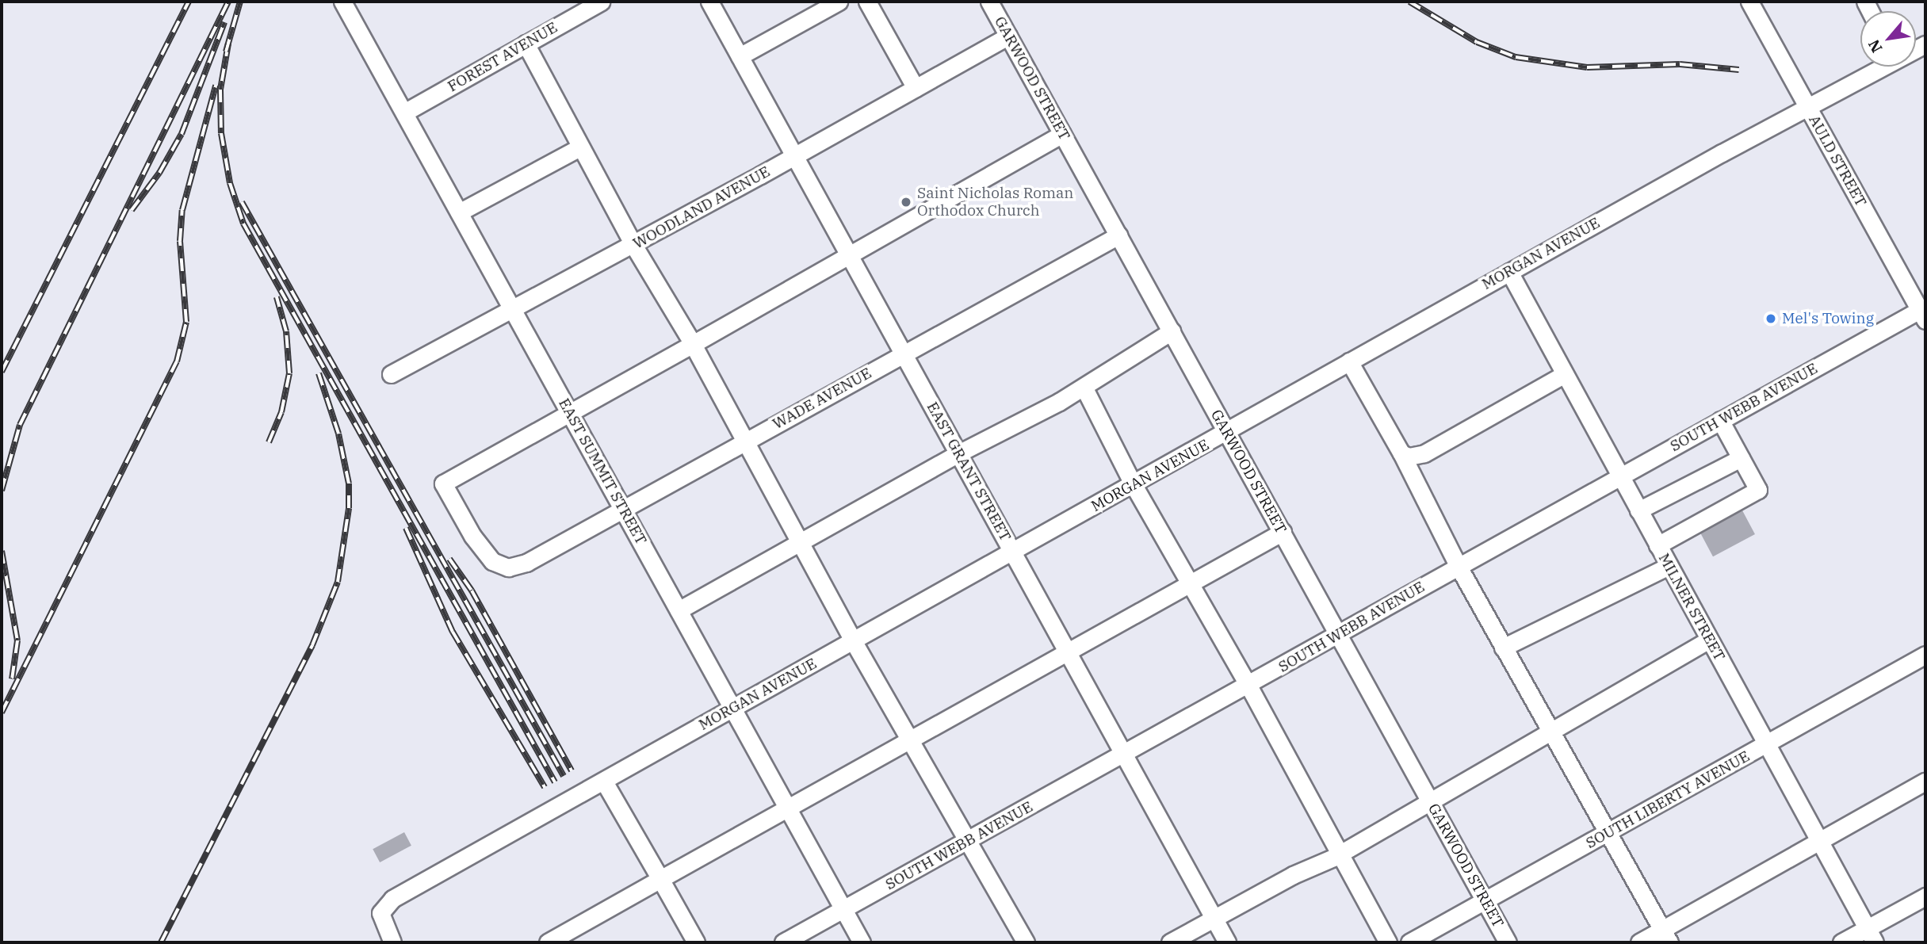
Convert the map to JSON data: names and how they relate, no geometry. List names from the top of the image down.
{
  "streets": {
    "street": [
      "FOREST AVENUE",
      "GARWOOD STREET",
      "AULD STREET",
      "WOODLAND AVENUE",
      "MORGAN AVENUE",
      "WADE AVENUE",
      "SOUTH WEBB AVENUE",
      "EAST SUMMIT STREET",
      "EAST GRANT STREET",
      "MILNER STREET",
      "SOUTH LIBERTY AVENUE"
    ]
  },
  "crossings": [
    ["FOREST AVENUE", "EAST SUMMIT STREET"],
    ["GARWOOD STREET", "WOODLAND AVENUE"],
    ["GARWOOD STREET", "MORGAN AVENUE"],
    ["GARWOOD STREET", "WADE AVENUE"],
    ["GARWOOD STREET", "SOUTH WEBB AVENUE"],
    ["GARWOOD STREET", "SOUTH LIBERTY AVENUE"],
    ["AULD STREET", "MORGAN AVENUE"],
    ["AULD STREET", "SOUTH WEBB AVENUE"],
    ["WOODLAND AVENUE", "EAST SUMMIT STREET"],
    ["WOODLAND AVENUE", "EAST GRANT STREET"],
    ["MORGAN AVENUE", "EAST SUMMIT STREET"],
    ["MORGAN AVENUE", "EAST GRANT STREET"],
    ["MORGAN AVENUE", "MILNER STREET"],
    ["WADE AVENUE", "EAST SUMMIT STREET"],
    ["WADE AVENUE", "EAST GRANT STREET"],
    ["SOUTH WEBB AVENUE", "EAST SUMMIT STREET"],
    ["SOUTH WEBB AVENUE", "EAST GRANT STREET"],
    ["SOUTH WEBB AVENUE", "MILNER STREET"],
    ["MILNER STREET", "SOUTH LIBERTY AVENUE"]
  ],
  "places": ["Saint Nicholas Roman Orthodox Church", "Mel's Towing"],
  "north": "bottom left"
}
